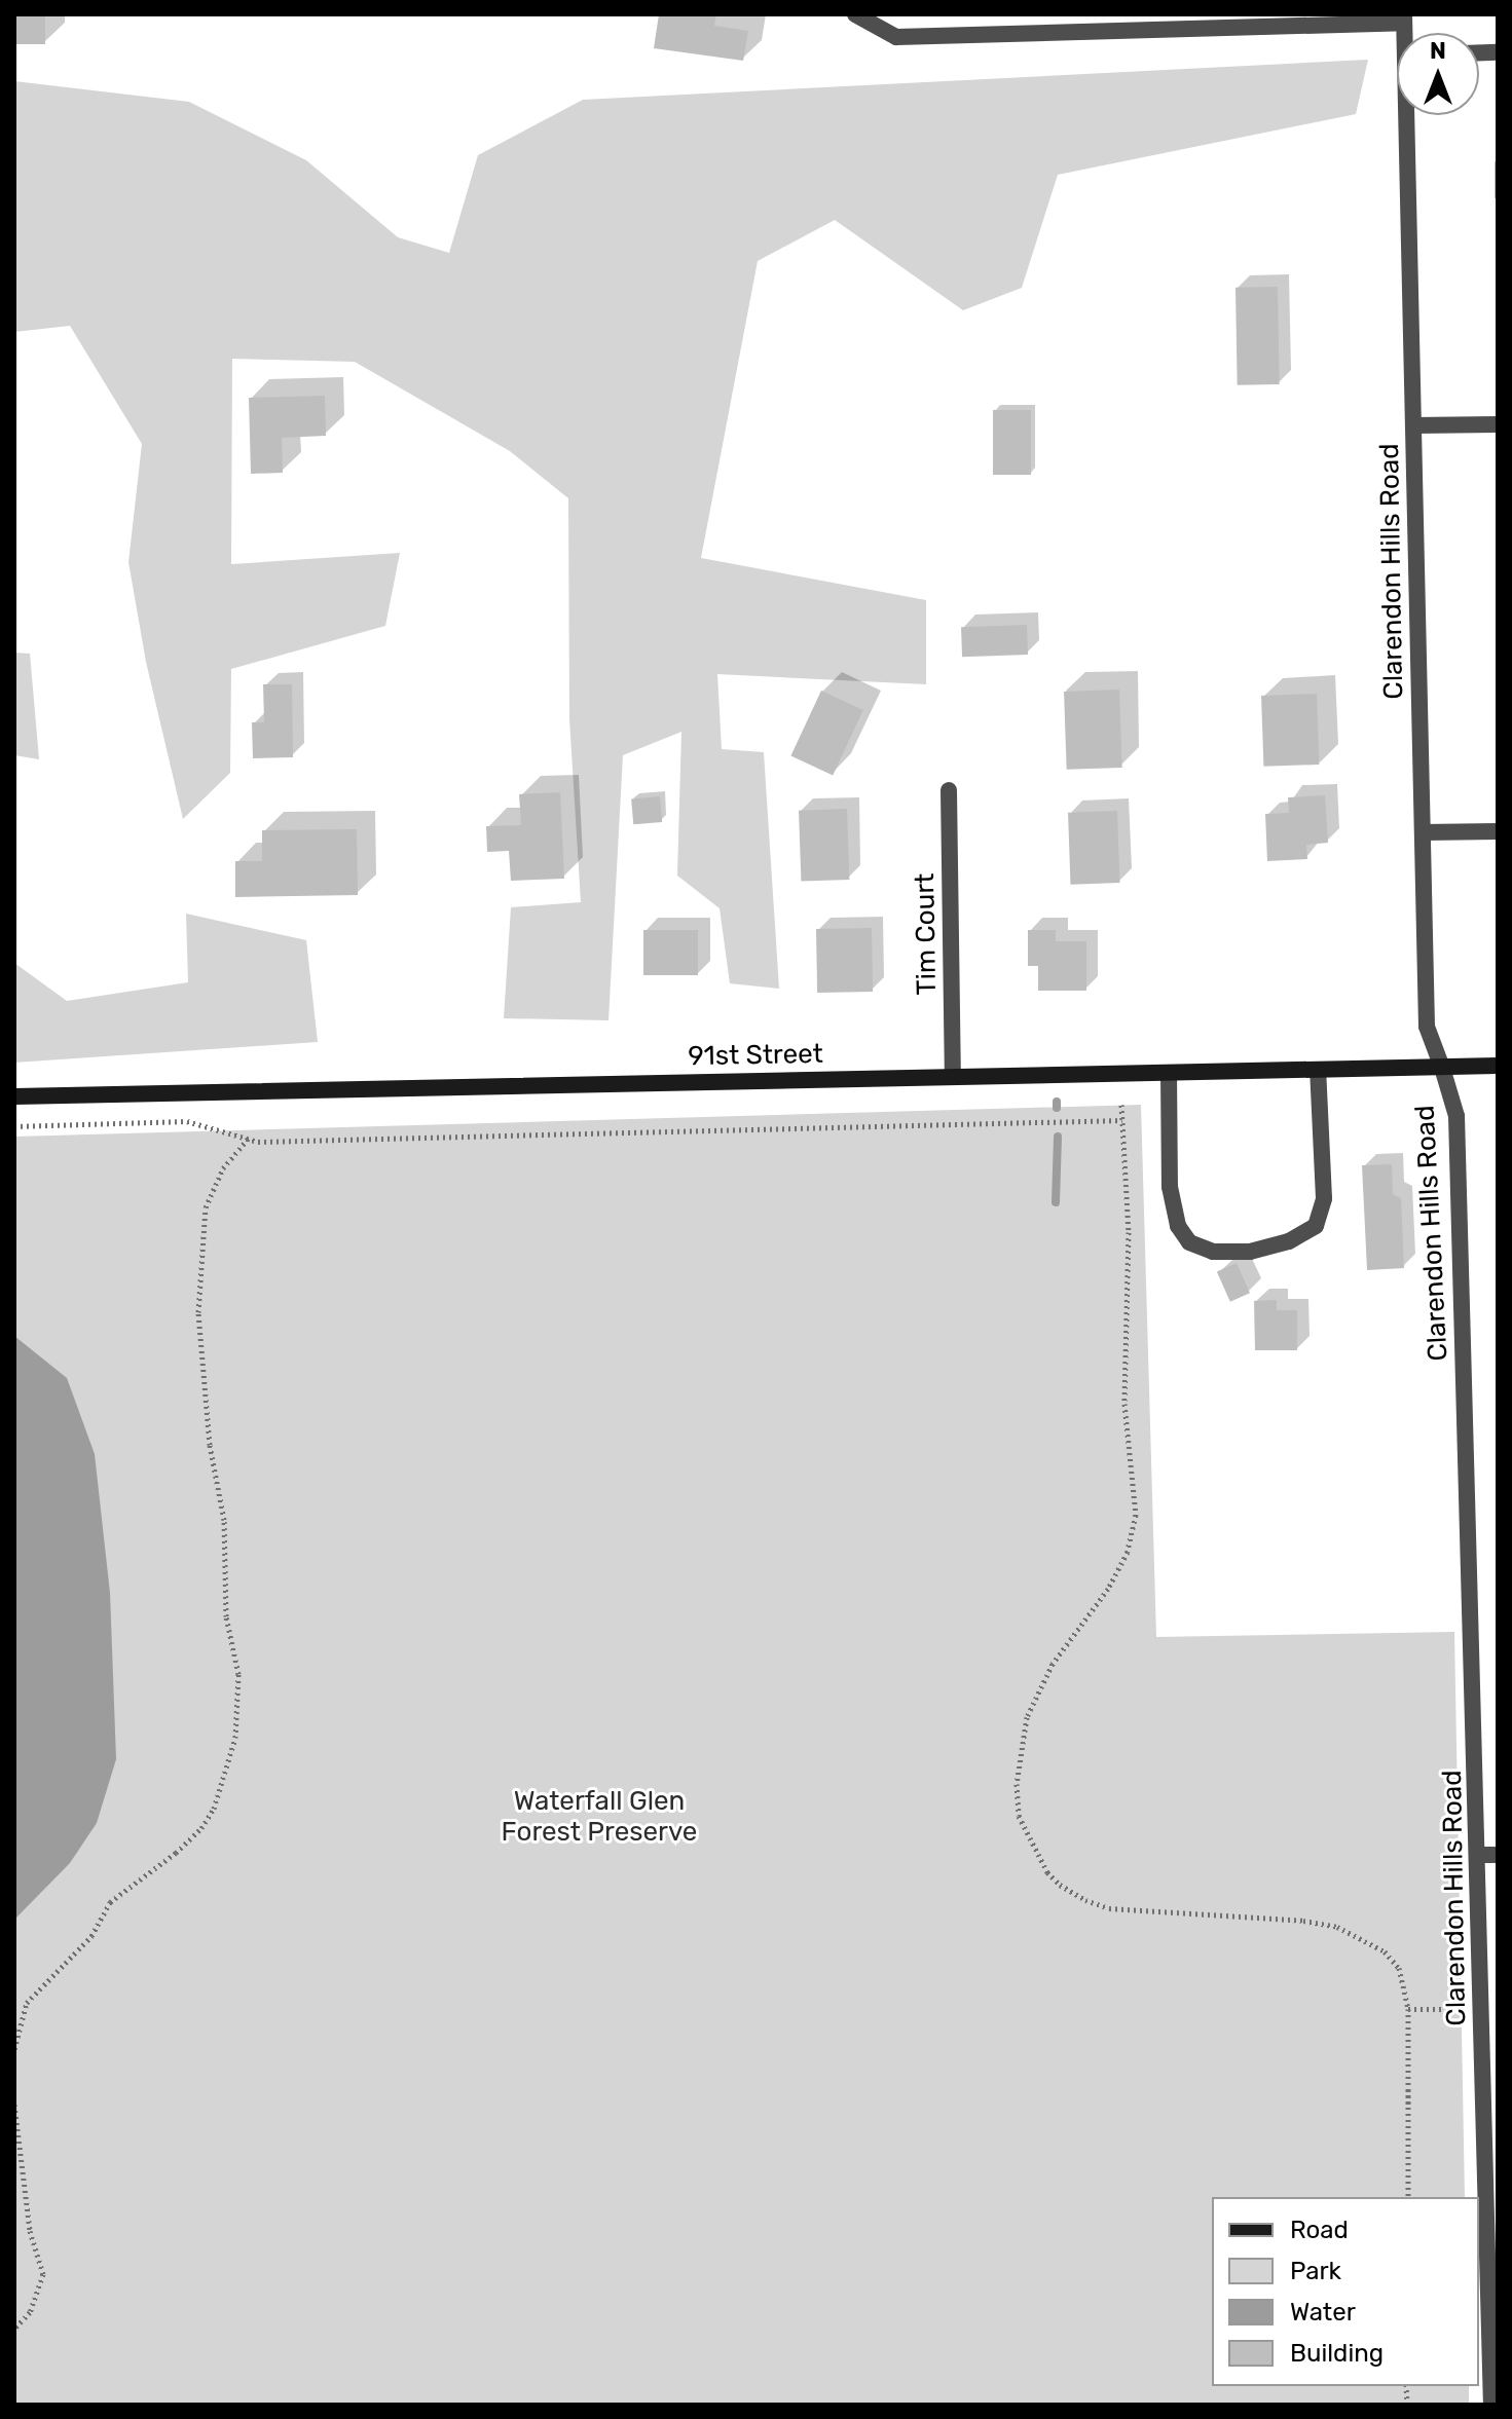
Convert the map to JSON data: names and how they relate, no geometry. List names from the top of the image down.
{
  "streets": {
    "main road": ["91st Street"],
    "street": ["Clarendon Hills Road", "Tim Court"]
  },
  "crossings": [
    ["Clarendon Hills Road", "91st Street"],
    ["Tim Court", "91st Street"]
  ],
  "parks": ["Waterfall Glen Forest Preserve"],
  "legend": [
    "Road",
    "Park",
    "Water",
    "Building"
  ],
  "north": "top"
}
